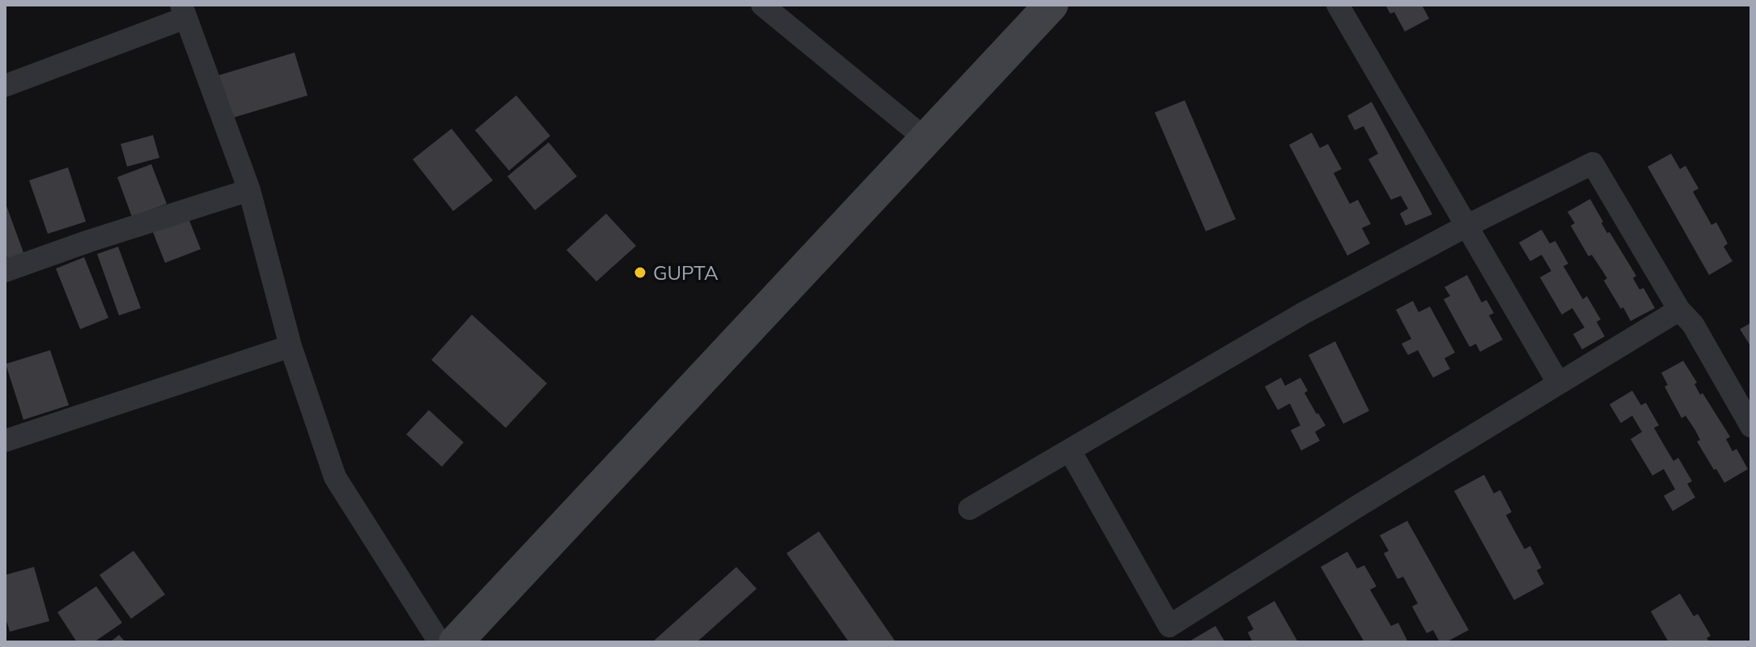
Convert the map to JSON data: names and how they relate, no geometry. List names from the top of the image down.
{
  "places": ["GUPTA"]
}
